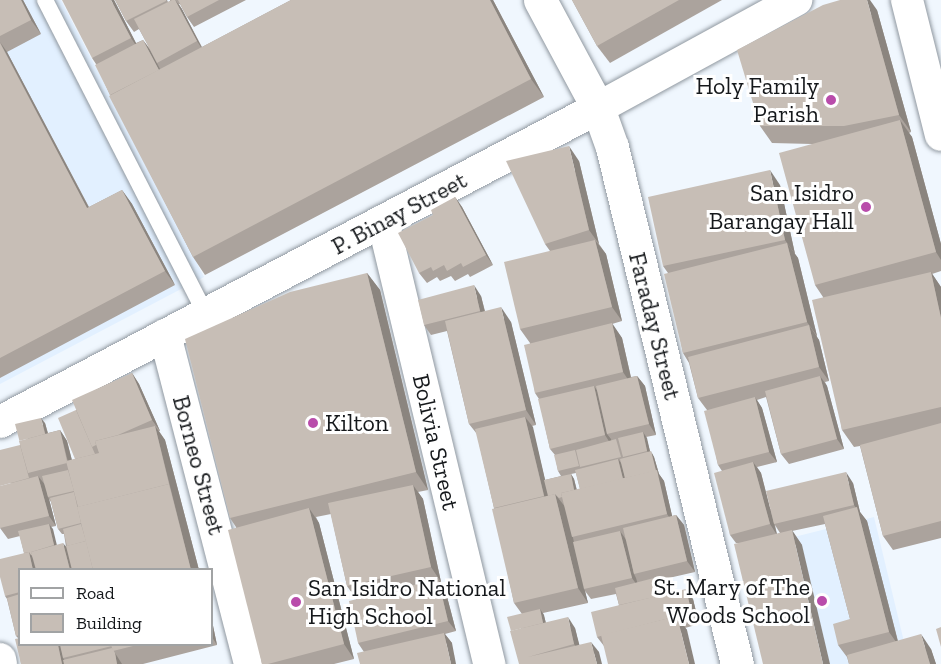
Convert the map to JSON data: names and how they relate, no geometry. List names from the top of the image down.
{
  "streets": {
    "street": [
      "P. Binay Street",
      "Faraday Street",
      "Bolivia Street",
      "Borneo Street"
    ]
  },
  "crossings": [
    ["P. Binay Street", "Faraday Street"],
    ["P. Binay Street", "Bolivia Street"],
    ["P. Binay Street", "Borneo Street"]
  ],
  "places": [
    "Holy Family Parish",
    "San Isidro Barangay Hall",
    "Kilton",
    "St. Mary of The Woods School",
    "San Isidro National High School"
  ],
  "legend": ["Road", "Building"]
}
